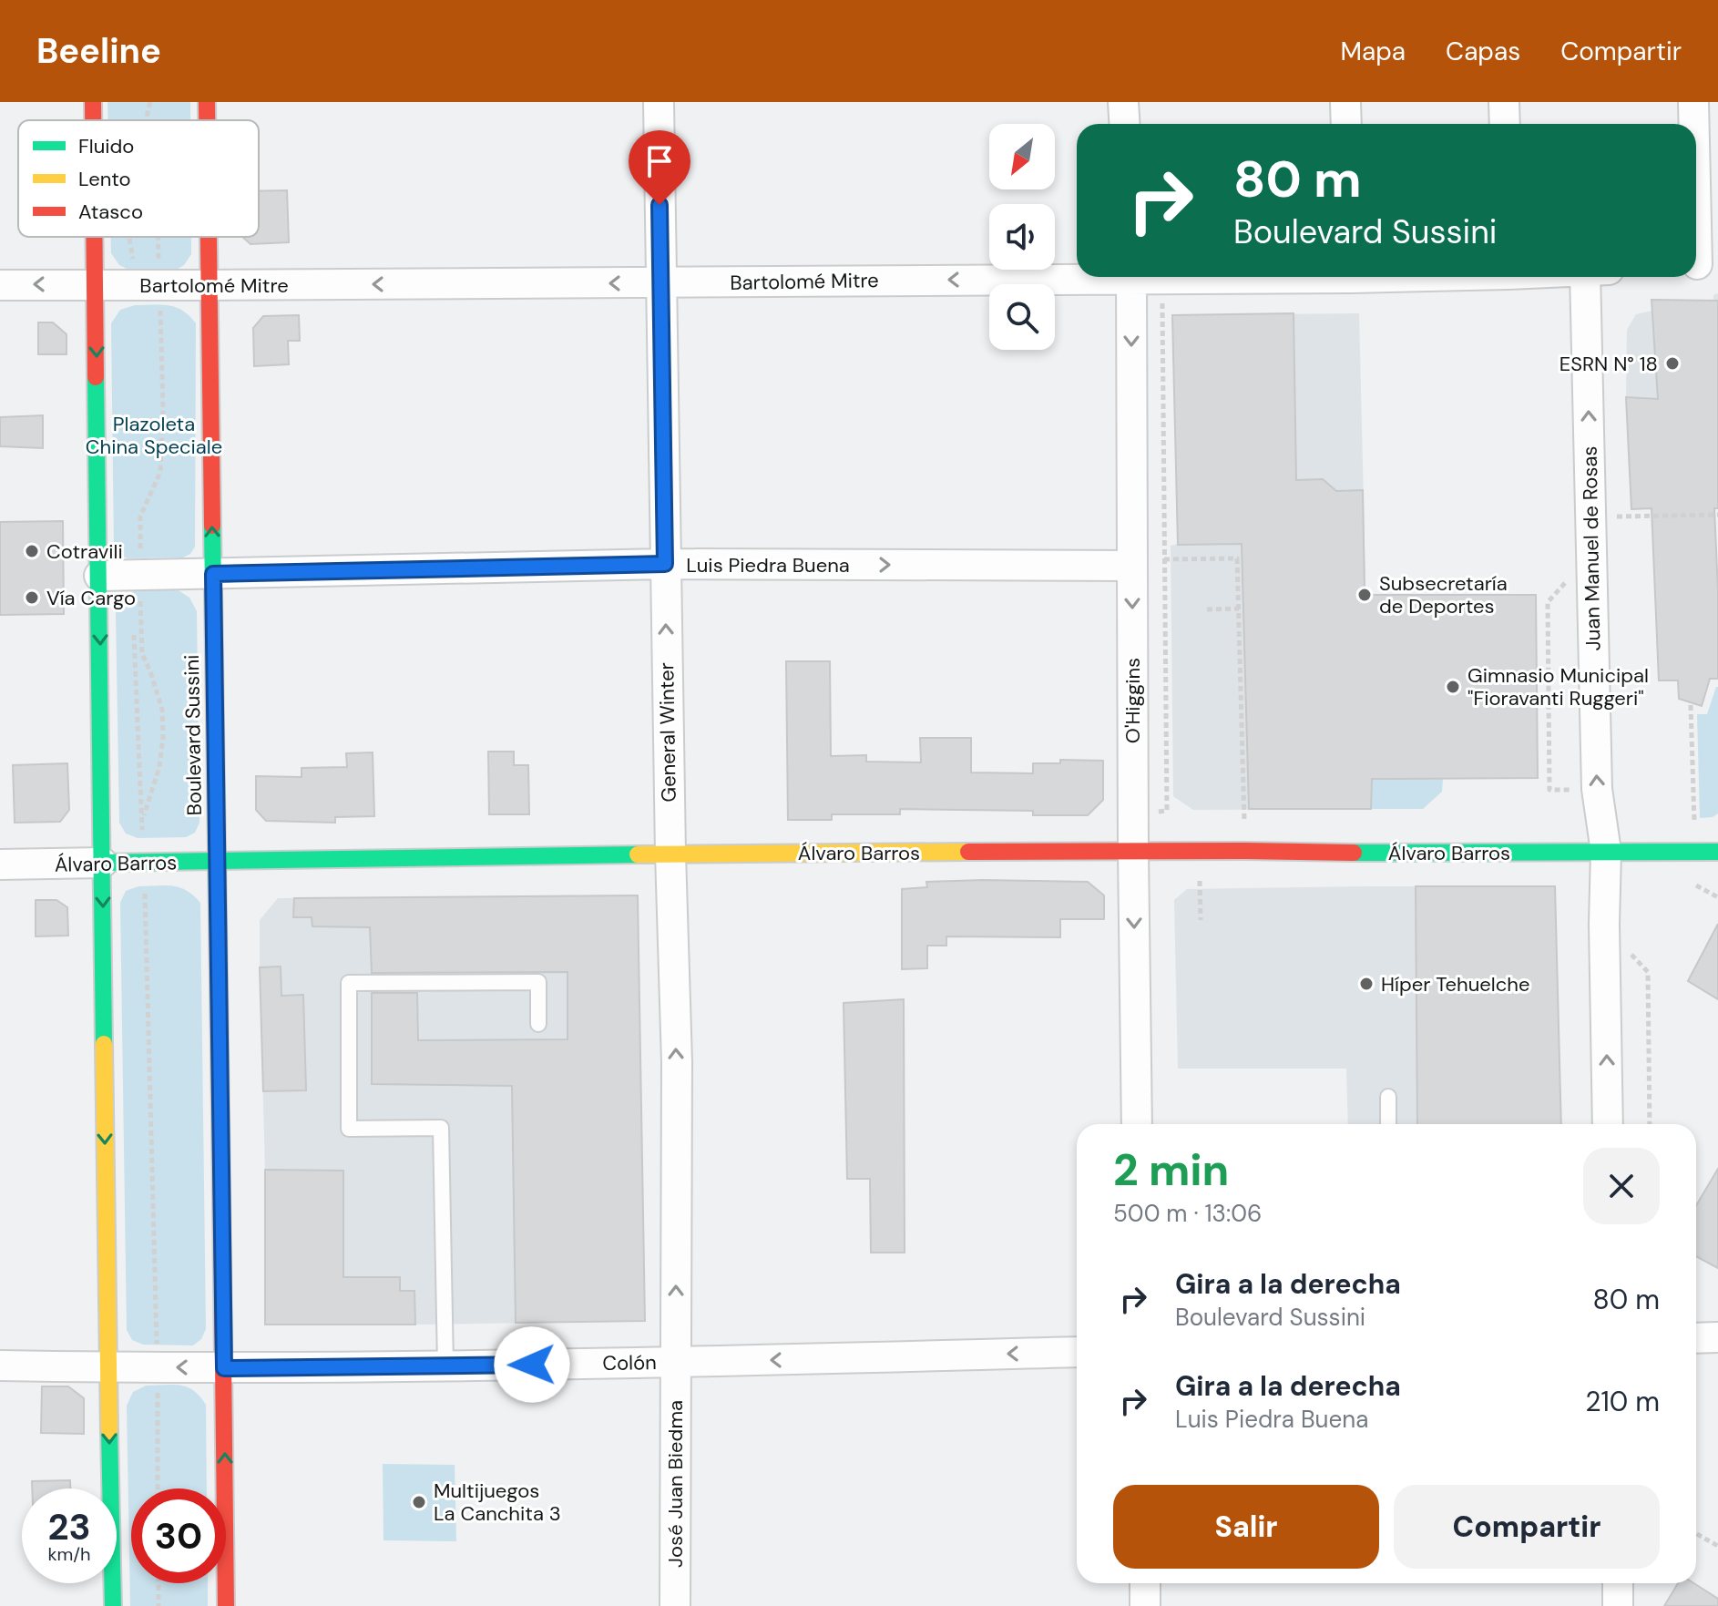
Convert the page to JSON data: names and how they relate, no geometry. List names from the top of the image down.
{
  "streets": {
    "main road": ["Boulevard Sussini", "Álvaro Barros"],
    "street": [
      "Bartolomé Mitre",
      "Juan Manuel de Rosas",
      "Luis Piedra Buena",
      "O'Higgins",
      "General Winter",
      "Colón",
      "José Juan Biedma"
    ]
  },
  "crossings": [
    ["Bartolomé Mitre", "General Winter"],
    ["Bartolomé Mitre", "Boulevard Sussini"],
    ["Juan Manuel de Rosas", "Álvaro Barros"],
    ["Luis Piedra Buena", "O'Higgins"],
    ["Luis Piedra Buena", "General Winter"],
    ["Luis Piedra Buena", "Boulevard Sussini"],
    ["O'Higgins", "Álvaro Barros"],
    ["General Winter", "Álvaro Barros"],
    ["General Winter", "Colón"],
    ["General Winter", "José Juan Biedma"],
    ["Boulevard Sussini", "Álvaro Barros"],
    ["Boulevard Sussini", "Colón"],
    ["Colón", "José Juan Biedma"]
  ],
  "one_way": [
    "Bartolomé Mitre",
    "Juan Manuel de Rosas",
    "Luis Piedra Buena",
    "O'Higgins",
    "General Winter",
    "Colón"
  ],
  "parks": ["Plazoleta China Speciale"],
  "places": [
    "ESRN N° 18",
    "Cotravili",
    "Subsecretaría de Deportes",
    "Vía Cargo",
    "Gimnasio Municipal \"Fioravanti Ruggeri\"",
    "Híper Tehuelche",
    "Multijuegos La Canchita 3"
  ],
  "legend": ["Fluido", "Lento", "Atasco"],
  "north": "bottom left",
  "page": {
    "header": "Beeline",
    "nav": ["Mapa", "Capas", "Compartir"],
    "turn": ["80 m", "Boulevard Sussini"],
    "heading": ["2 min", "500 m · 13:06"],
    "list": [
      {
        "name": "Gira a la derecha",
        "note": "Boulevard Sussini",
        "value": "80 m"
      },
      {
        "name": "Gira a la derecha",
        "note": "Luis Piedra Buena",
        "value": "210 m"
      }
    ],
    "buttons": ["Salir", "Compartir"],
    "speed": "23 km/h",
    "limit": "30"
  }
}
